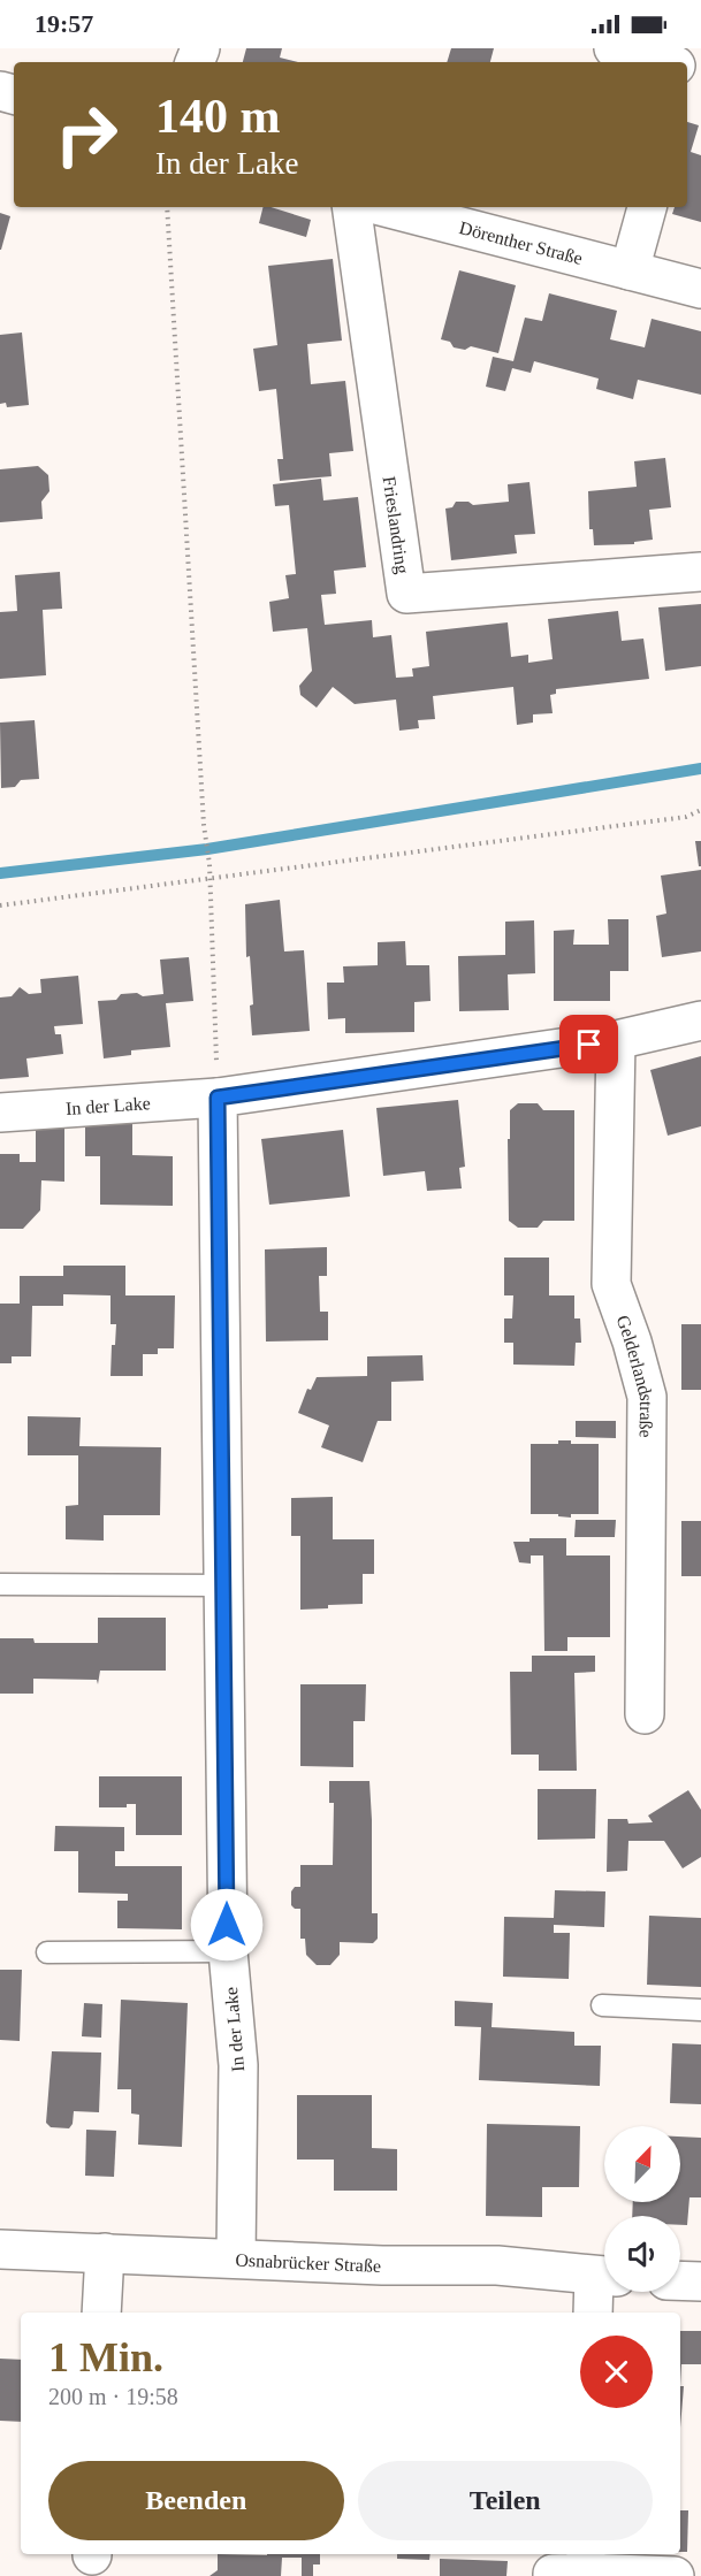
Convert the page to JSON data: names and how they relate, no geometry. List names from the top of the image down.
{
  "streets": {
    "street": [
      "Dörenther Straße",
      "Frieslandring",
      "In der Lake",
      "Gelderlandstraße",
      "Osnabrücker Straße"
    ]
  },
  "crossings": [
    ["In der Lake", "Gelderlandstraße"],
    ["In der Lake", "Osnabrücker Straße"]
  ],
  "north": "top right",
  "page": {
    "status": "19:57",
    "turn": ["140 m", "In der Lake"],
    "heading": ["1 Min.", "200 m · 19:58"],
    "buttons": ["Beenden", "Teilen"]
  }
}
